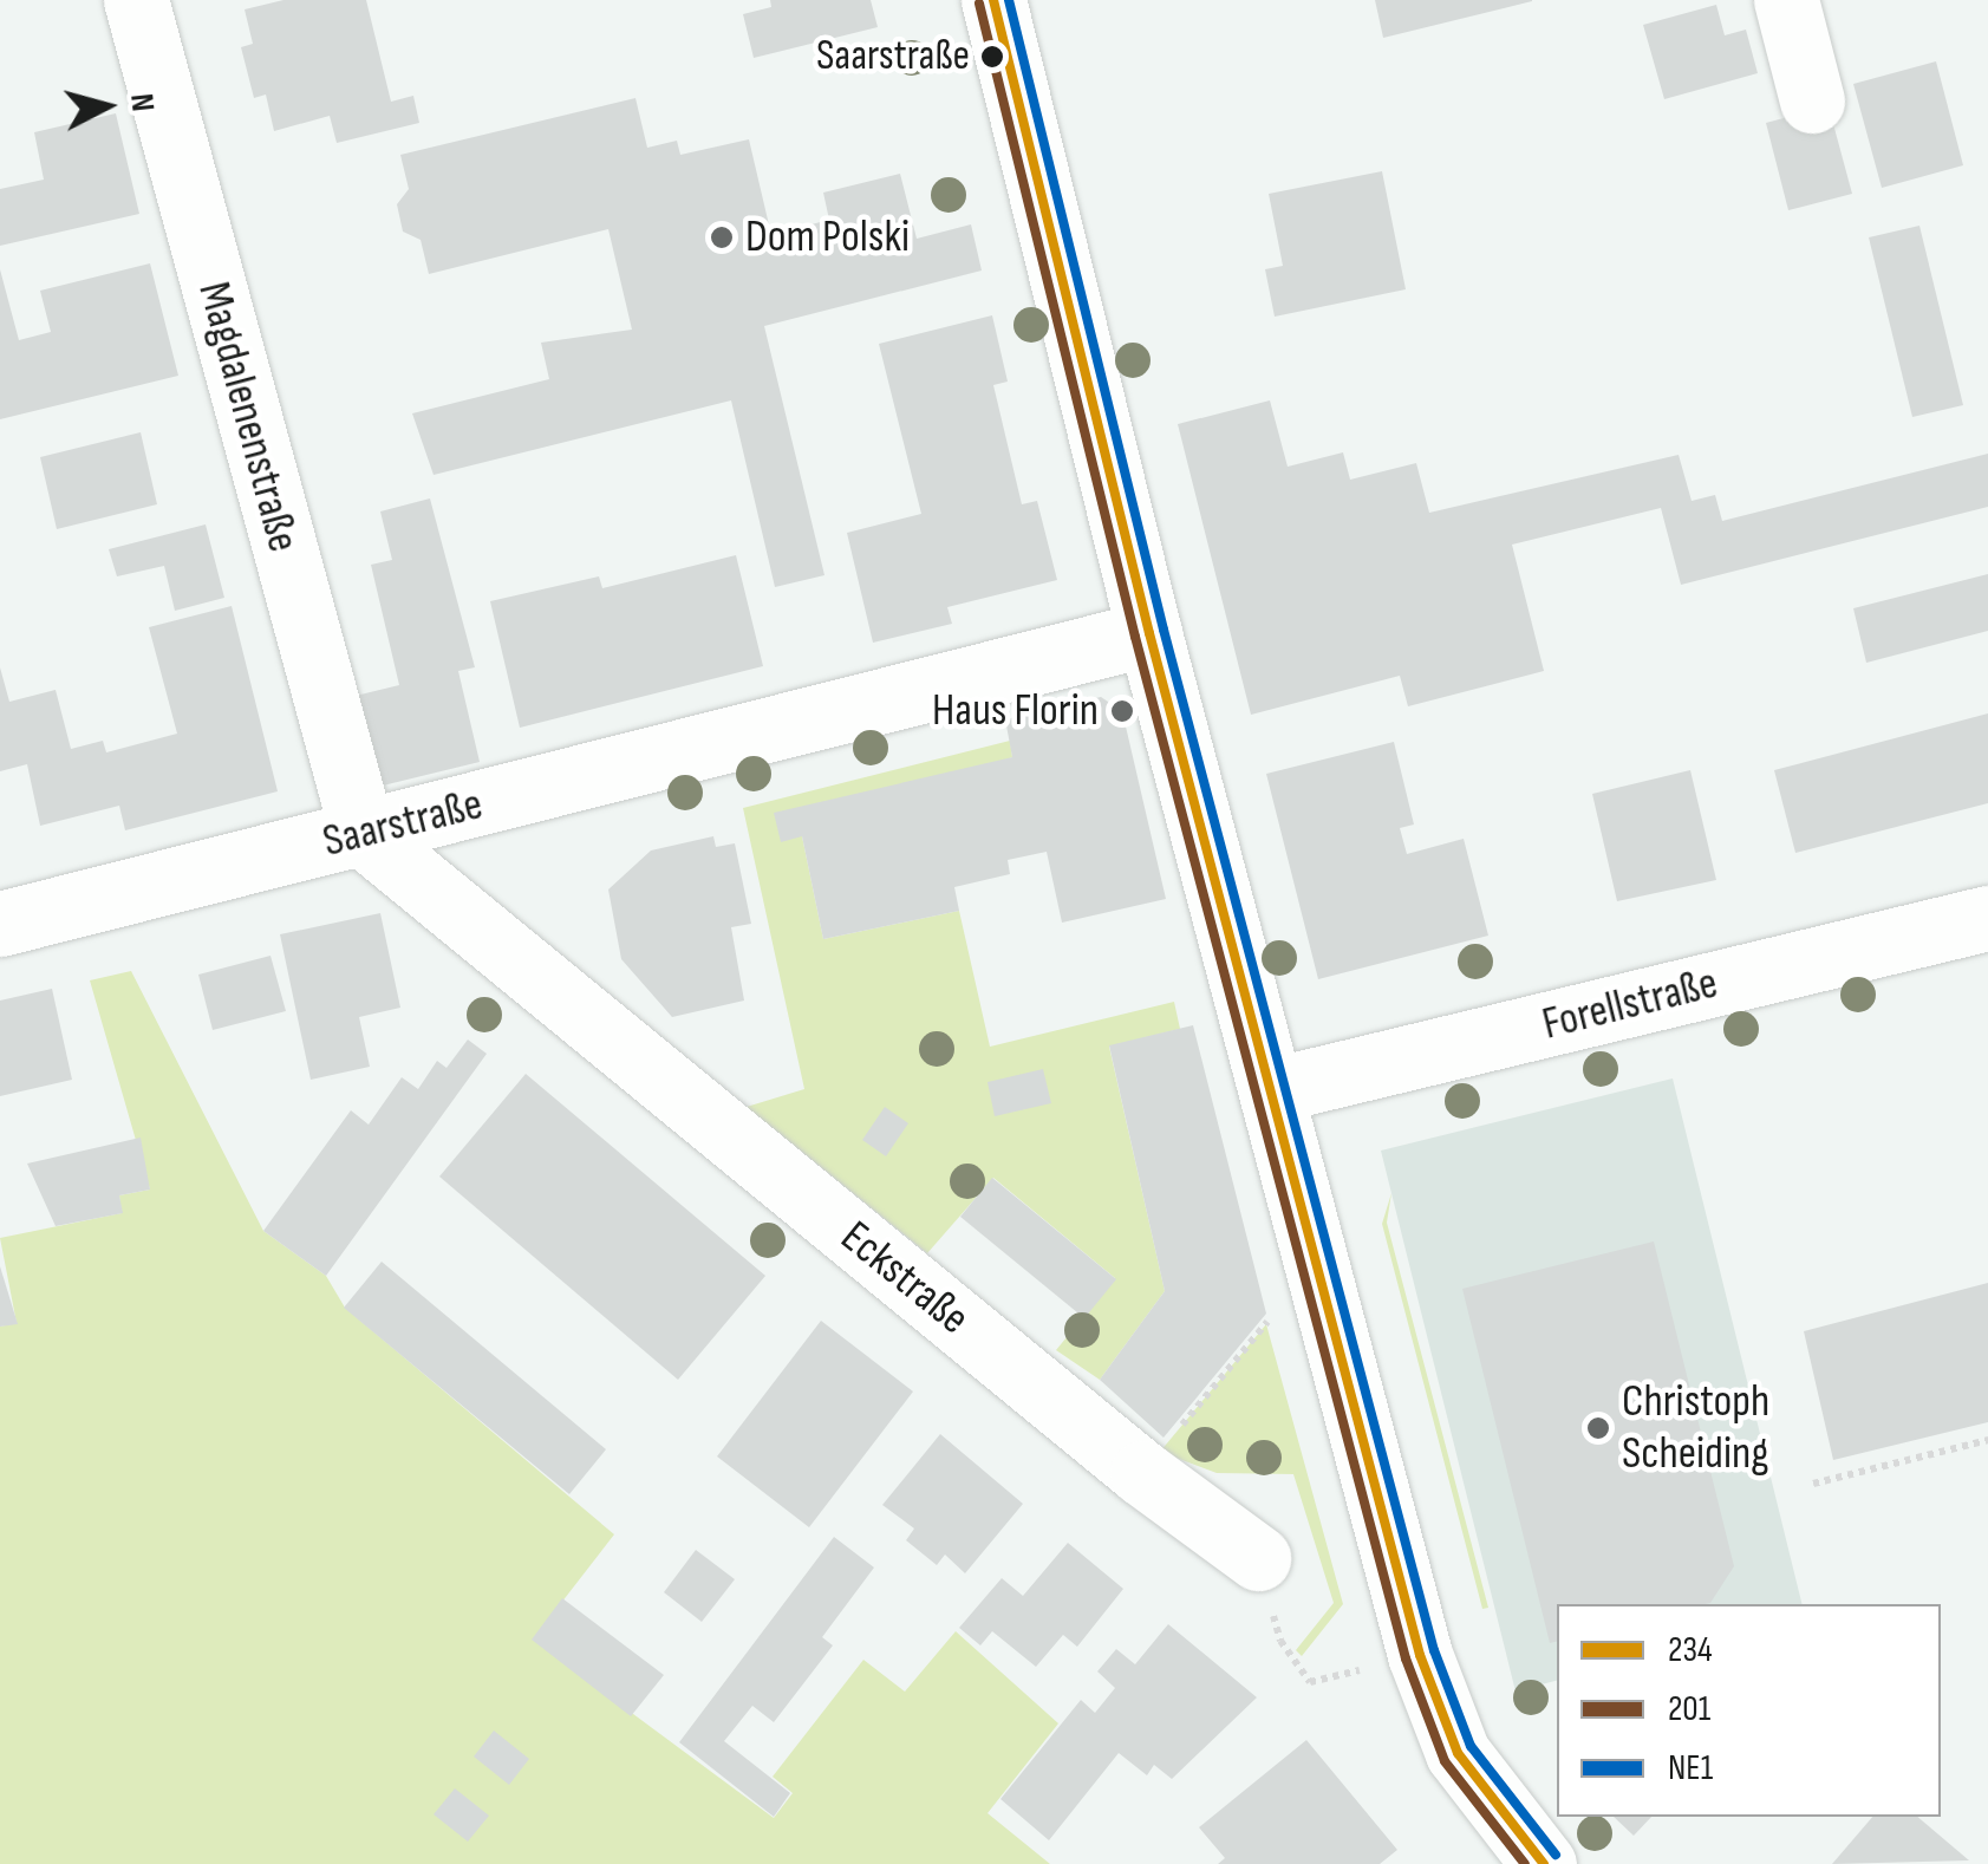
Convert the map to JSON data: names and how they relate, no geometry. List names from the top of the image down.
{
  "streets": {
    "street": [
      "Magdalenenstraße",
      "Saarstraße",
      "Forellstraße",
      "Eckstraße"
    ]
  },
  "crossings": [
    ["Magdalenenstraße", "Saarstraße"],
    ["Magdalenenstraße", "Eckstraße"],
    ["Saarstraße", "Eckstraße"]
  ],
  "places": [
    "Saarstraße",
    "Dom Polski",
    "Haus Florin",
    "Christoph Scheiding"
  ],
  "lines": ["transit line 234", "transit line NE1", "transit line 201"],
  "legend": ["234", "201", "NE1"],
  "north": "right"
}
